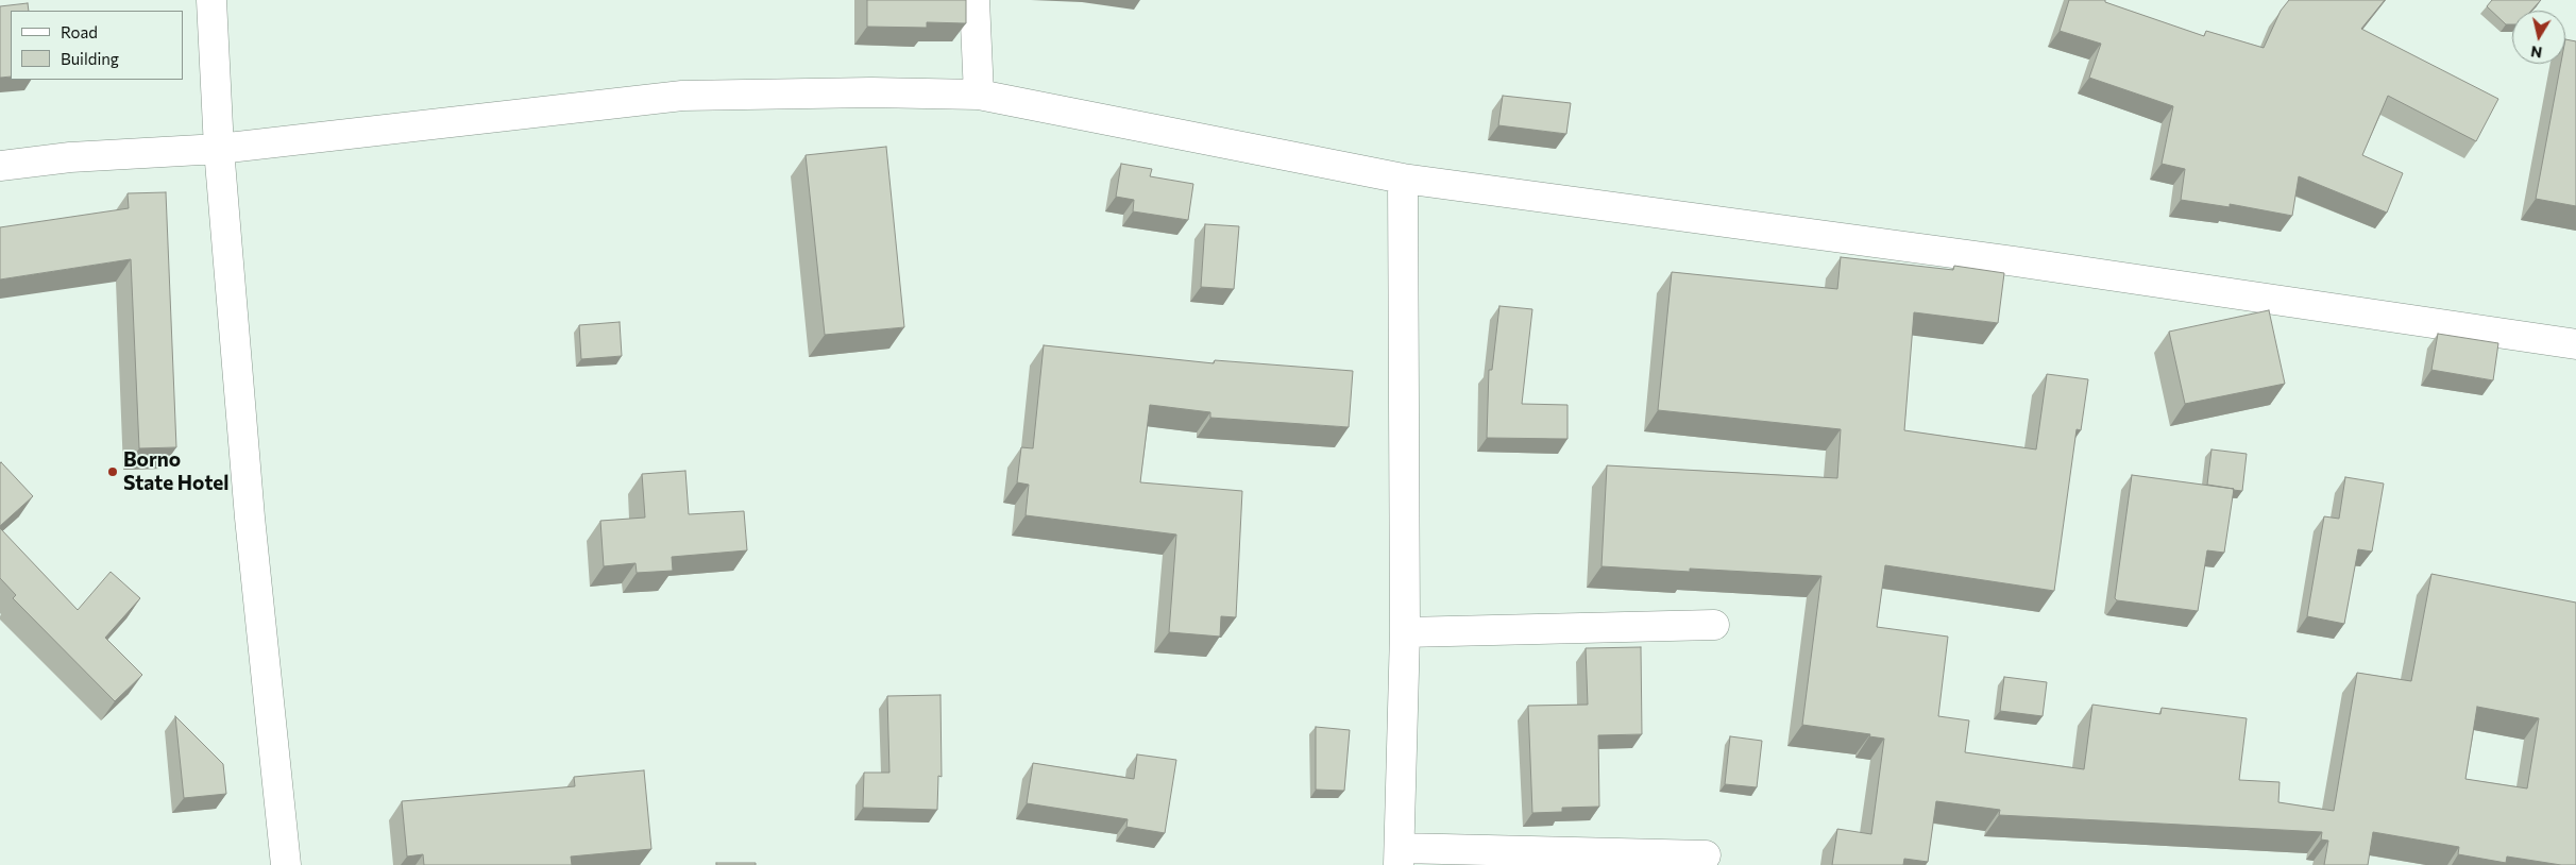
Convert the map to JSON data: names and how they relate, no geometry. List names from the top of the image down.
{
  "places": ["Borno State Hotel"],
  "legend": ["Road", "Building"],
  "north": "bottom"
}
